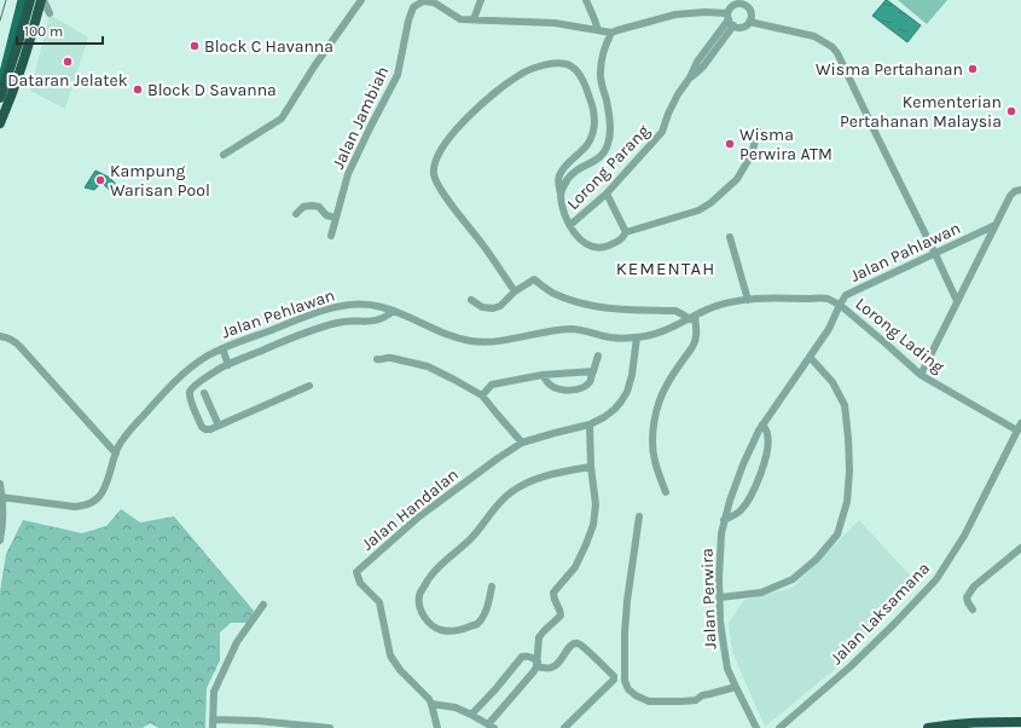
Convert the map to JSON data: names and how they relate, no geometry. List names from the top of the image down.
{
  "streets": {
    "street": [
      "Jalan Jambiah",
      "Lorong Parang",
      "Jalan Pahlawan",
      "Jalan Pehlawan",
      "Lorong Lading",
      "Jalan Handalan",
      "Jalan Perwira",
      "Jalan Laksamana"
    ]
  },
  "crossings": [
    ["Jalan Jambiah", "Lorong Parang"],
    ["Jalan Pahlawan", "Jalan Pehlawan"],
    ["Jalan Pahlawan", "Lorong Lading"],
    ["Jalan Pahlawan", "Jalan Handalan"],
    ["Jalan Pahlawan", "Jalan Perwira"],
    ["Jalan Pehlawan", "Jalan Handalan"],
    ["Lorong Lading", "Jalan Perwira"],
    ["Lorong Lading", "Jalan Laksamana"]
  ],
  "districts": ["KEMENTAH"],
  "places": [
    "Block C Havanna",
    "Dataran Jelatek",
    "Wisma Pertahanan",
    "Block D Savanna",
    "Kementerian Pertahanan Malaysia",
    "Wisma Perwira ATM",
    "Kampung Warisan Pool"
  ],
  "scale_bar": "100 m"
}
